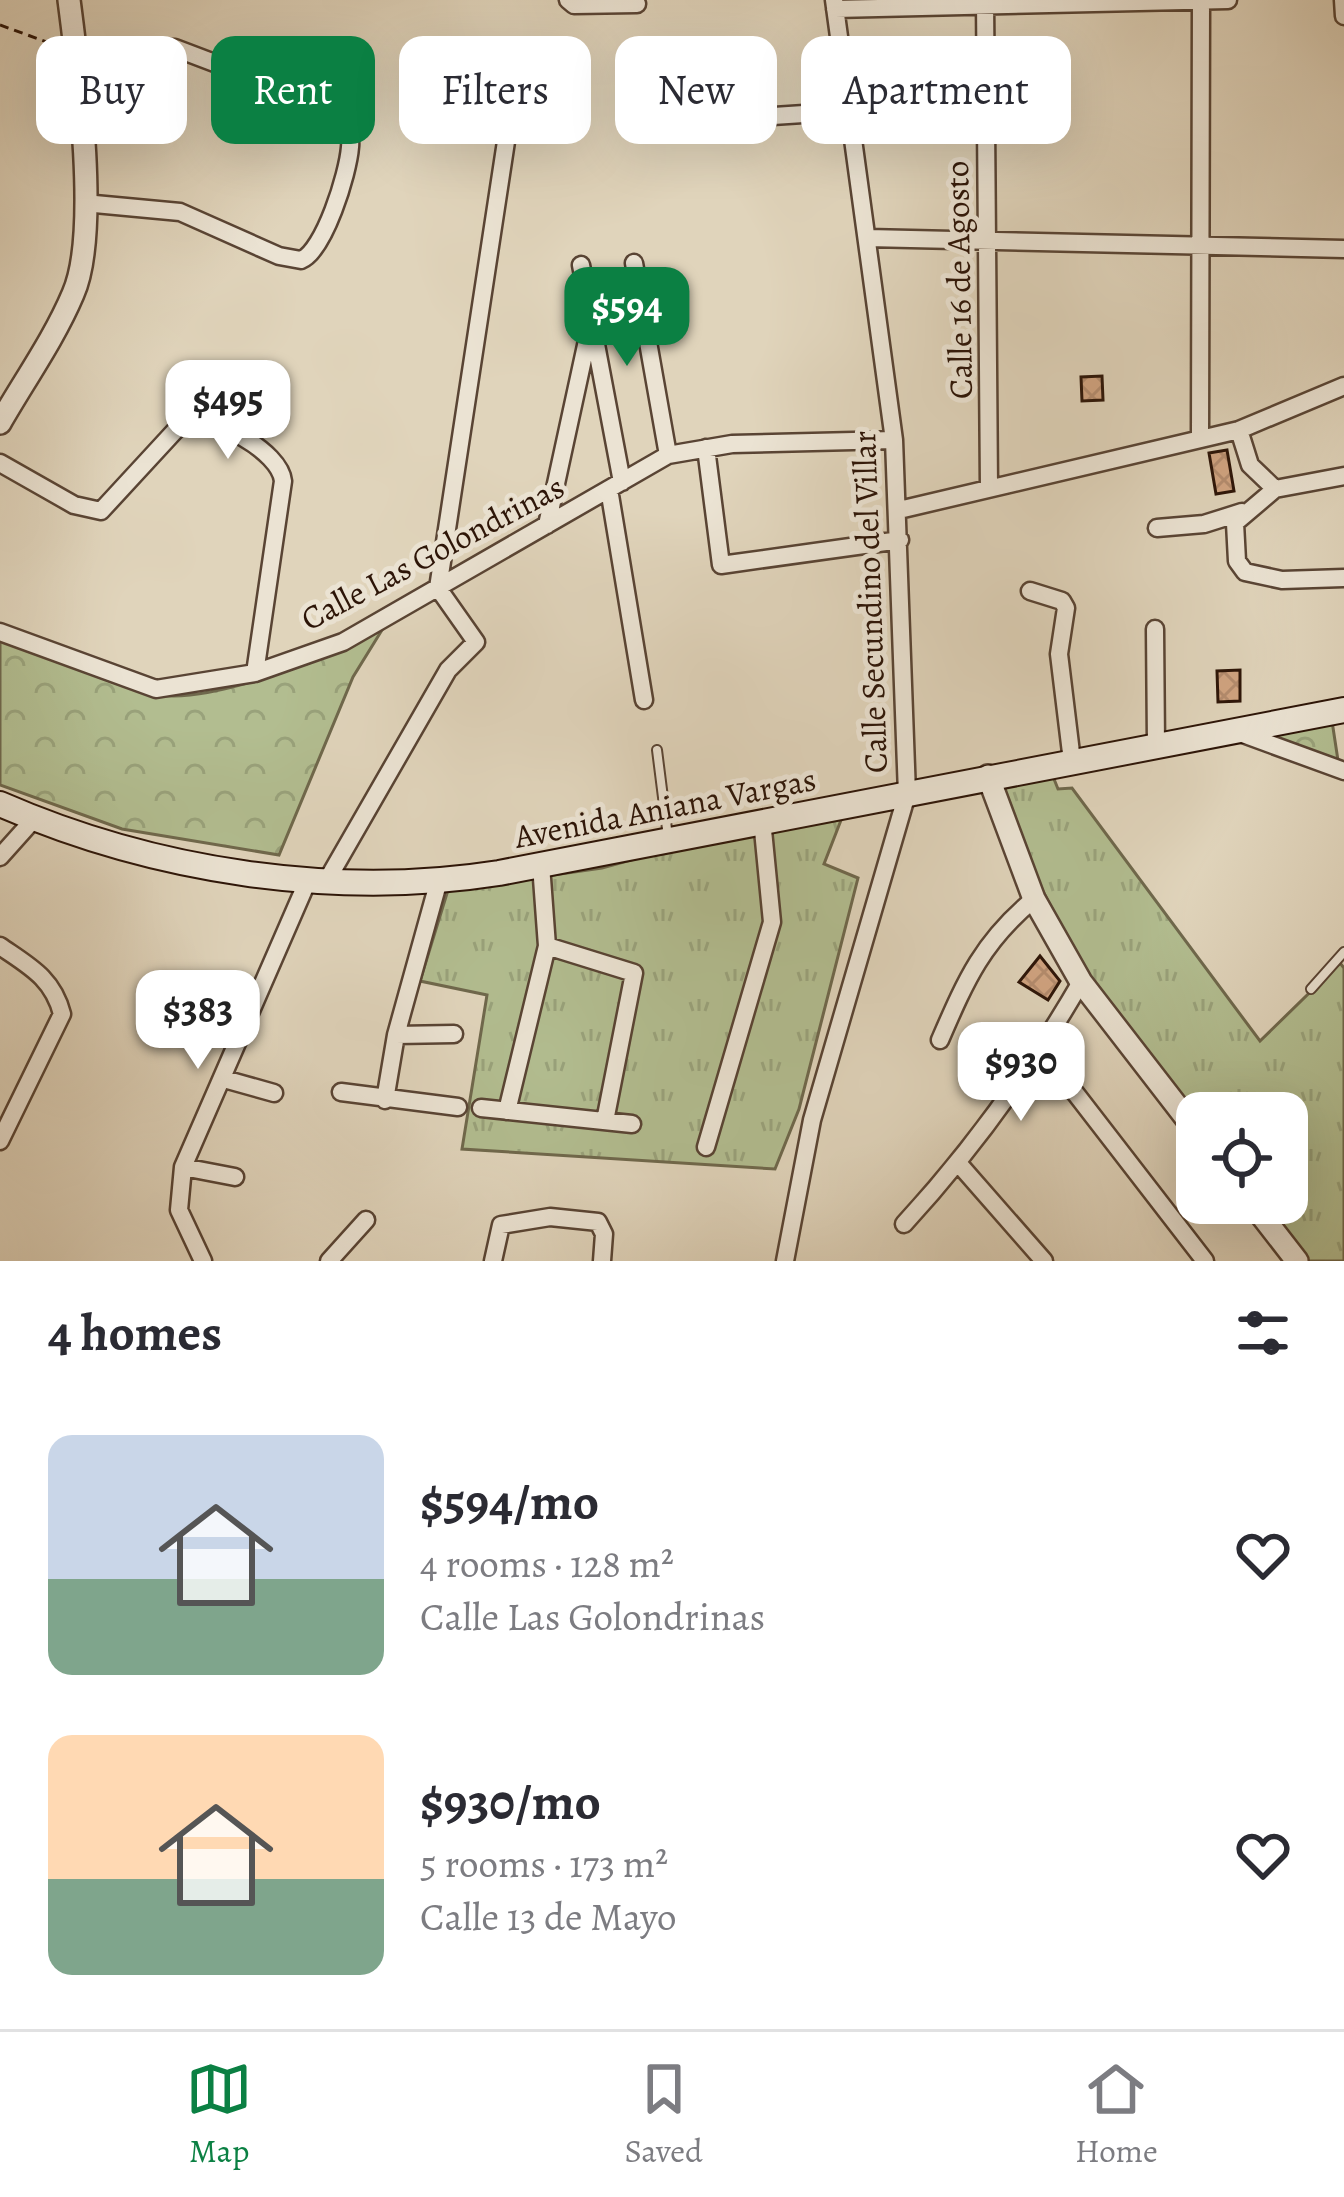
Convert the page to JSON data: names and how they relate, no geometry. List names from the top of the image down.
{
  "streets": {
    "main road": ["Avenida Aniana Vargas"],
    "street": ["Calle 16 de Agosto", "Calle Las Golondrinas", "Calle Secundino del Villar"]
  },
  "crossings": [
    ["Calle Las Golondrinas", "Calle Secundino del Villar"],
    ["Calle Secundino del Villar", "Avenida Aniana Vargas"]
  ],
  "page": {
    "chip": [
      "Buy",
      "Rent",
      "Filters",
      "New",
      "Apartment"
    ],
    "price": [
      "$594",
      "$495",
      "$383",
      "$930"
    ],
    "heading": "4 homes",
    "list": [
      {
        "name": "$594/mo",
        "note": "4 rooms · 128 m² · Calle Las Golondrinas"
      },
      {
        "name": "$930/mo",
        "note": "5 rooms · 173 m² · Calle 13 de Mayo"
      }
    ],
    "tabs": ["Map", "Saved", "Home"]
  }
}
